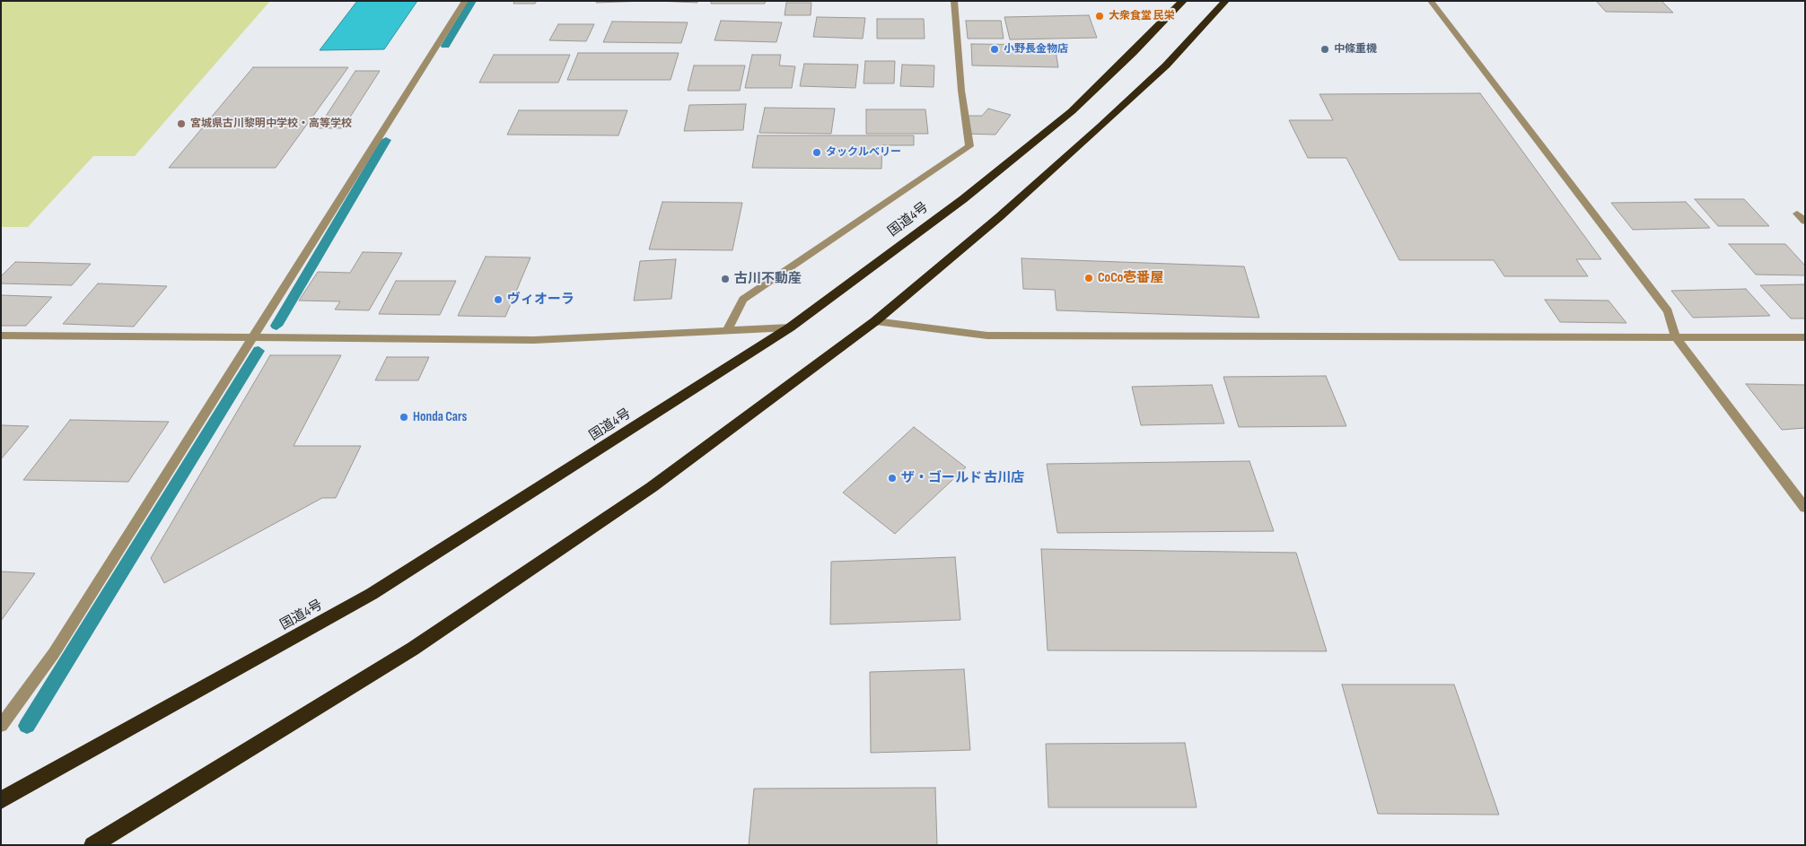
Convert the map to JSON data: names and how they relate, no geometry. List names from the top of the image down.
{
  "streets": {
    "highway": ["国道4号"]
  },
  "places": [
    "大衆食堂 民栄",
    "小野長金物店",
    "中條重機",
    "宮城県古川黎明中学校・高等学校",
    "タックルベリー",
    "CoCo壱番屋",
    "古川不動産",
    "ヴィオーラ",
    "Honda Cars",
    "ザ・ゴールド 古川店"
  ]
}
